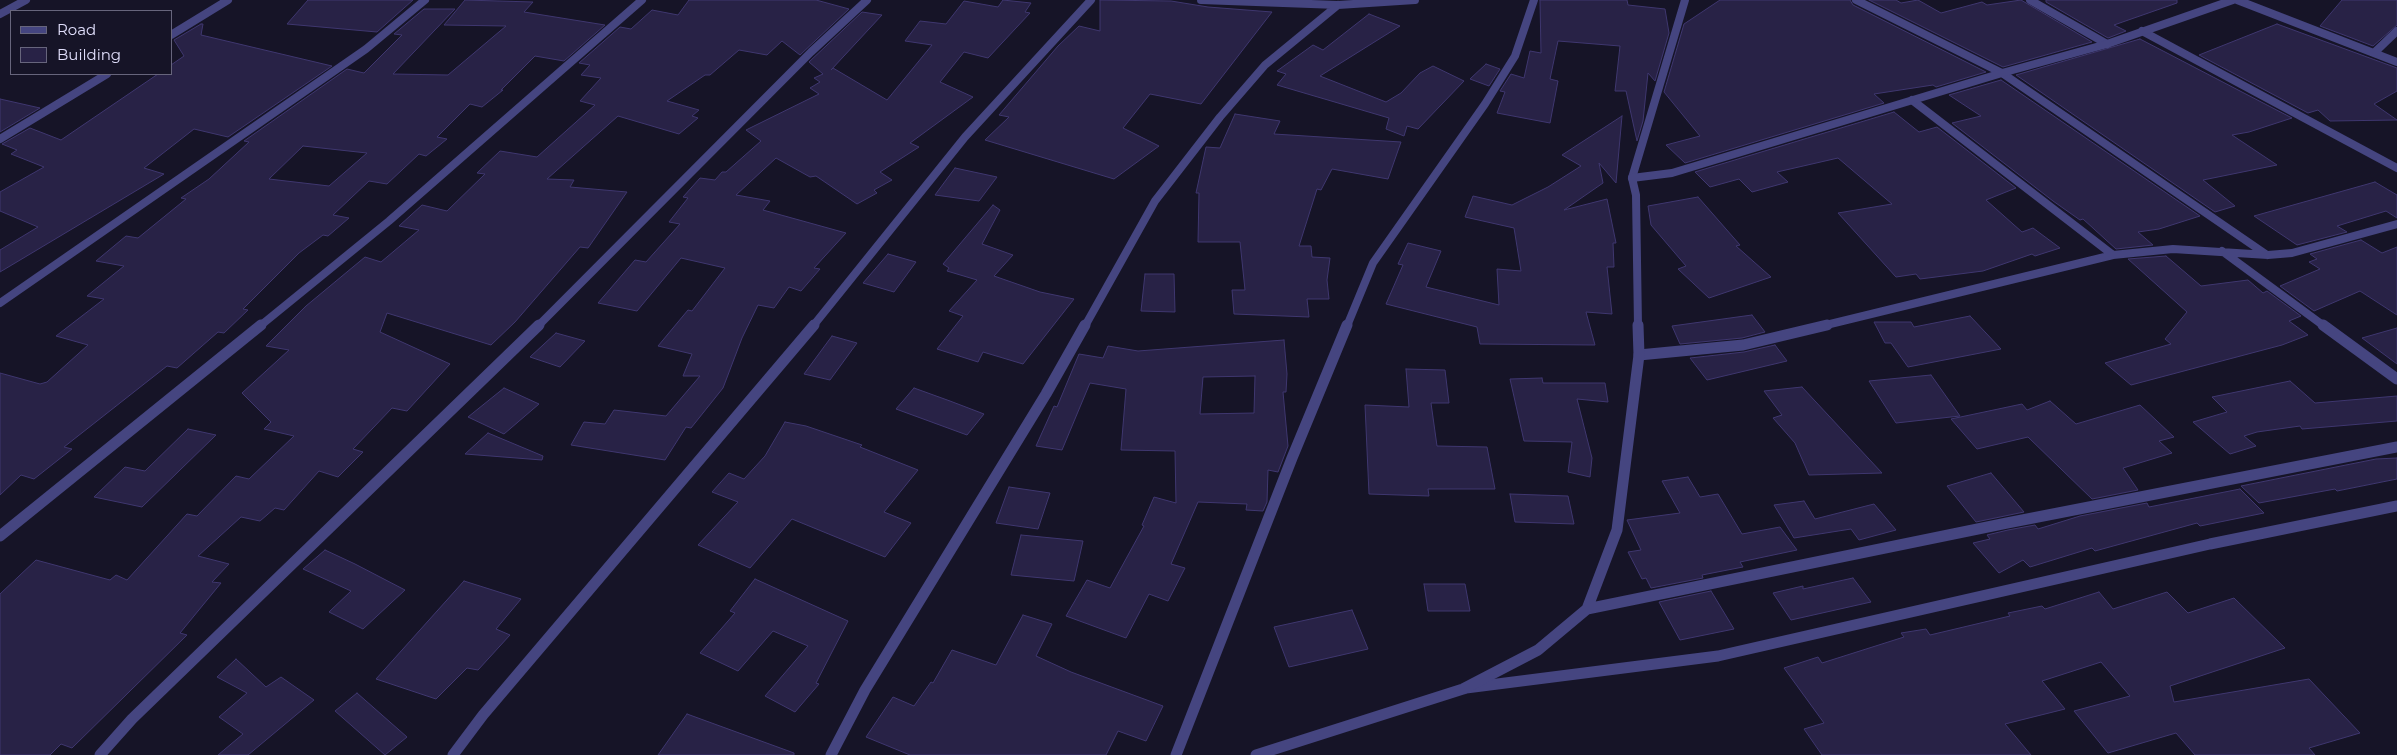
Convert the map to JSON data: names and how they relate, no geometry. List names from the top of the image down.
{
  "legend": ["Road", "Building"]
}
